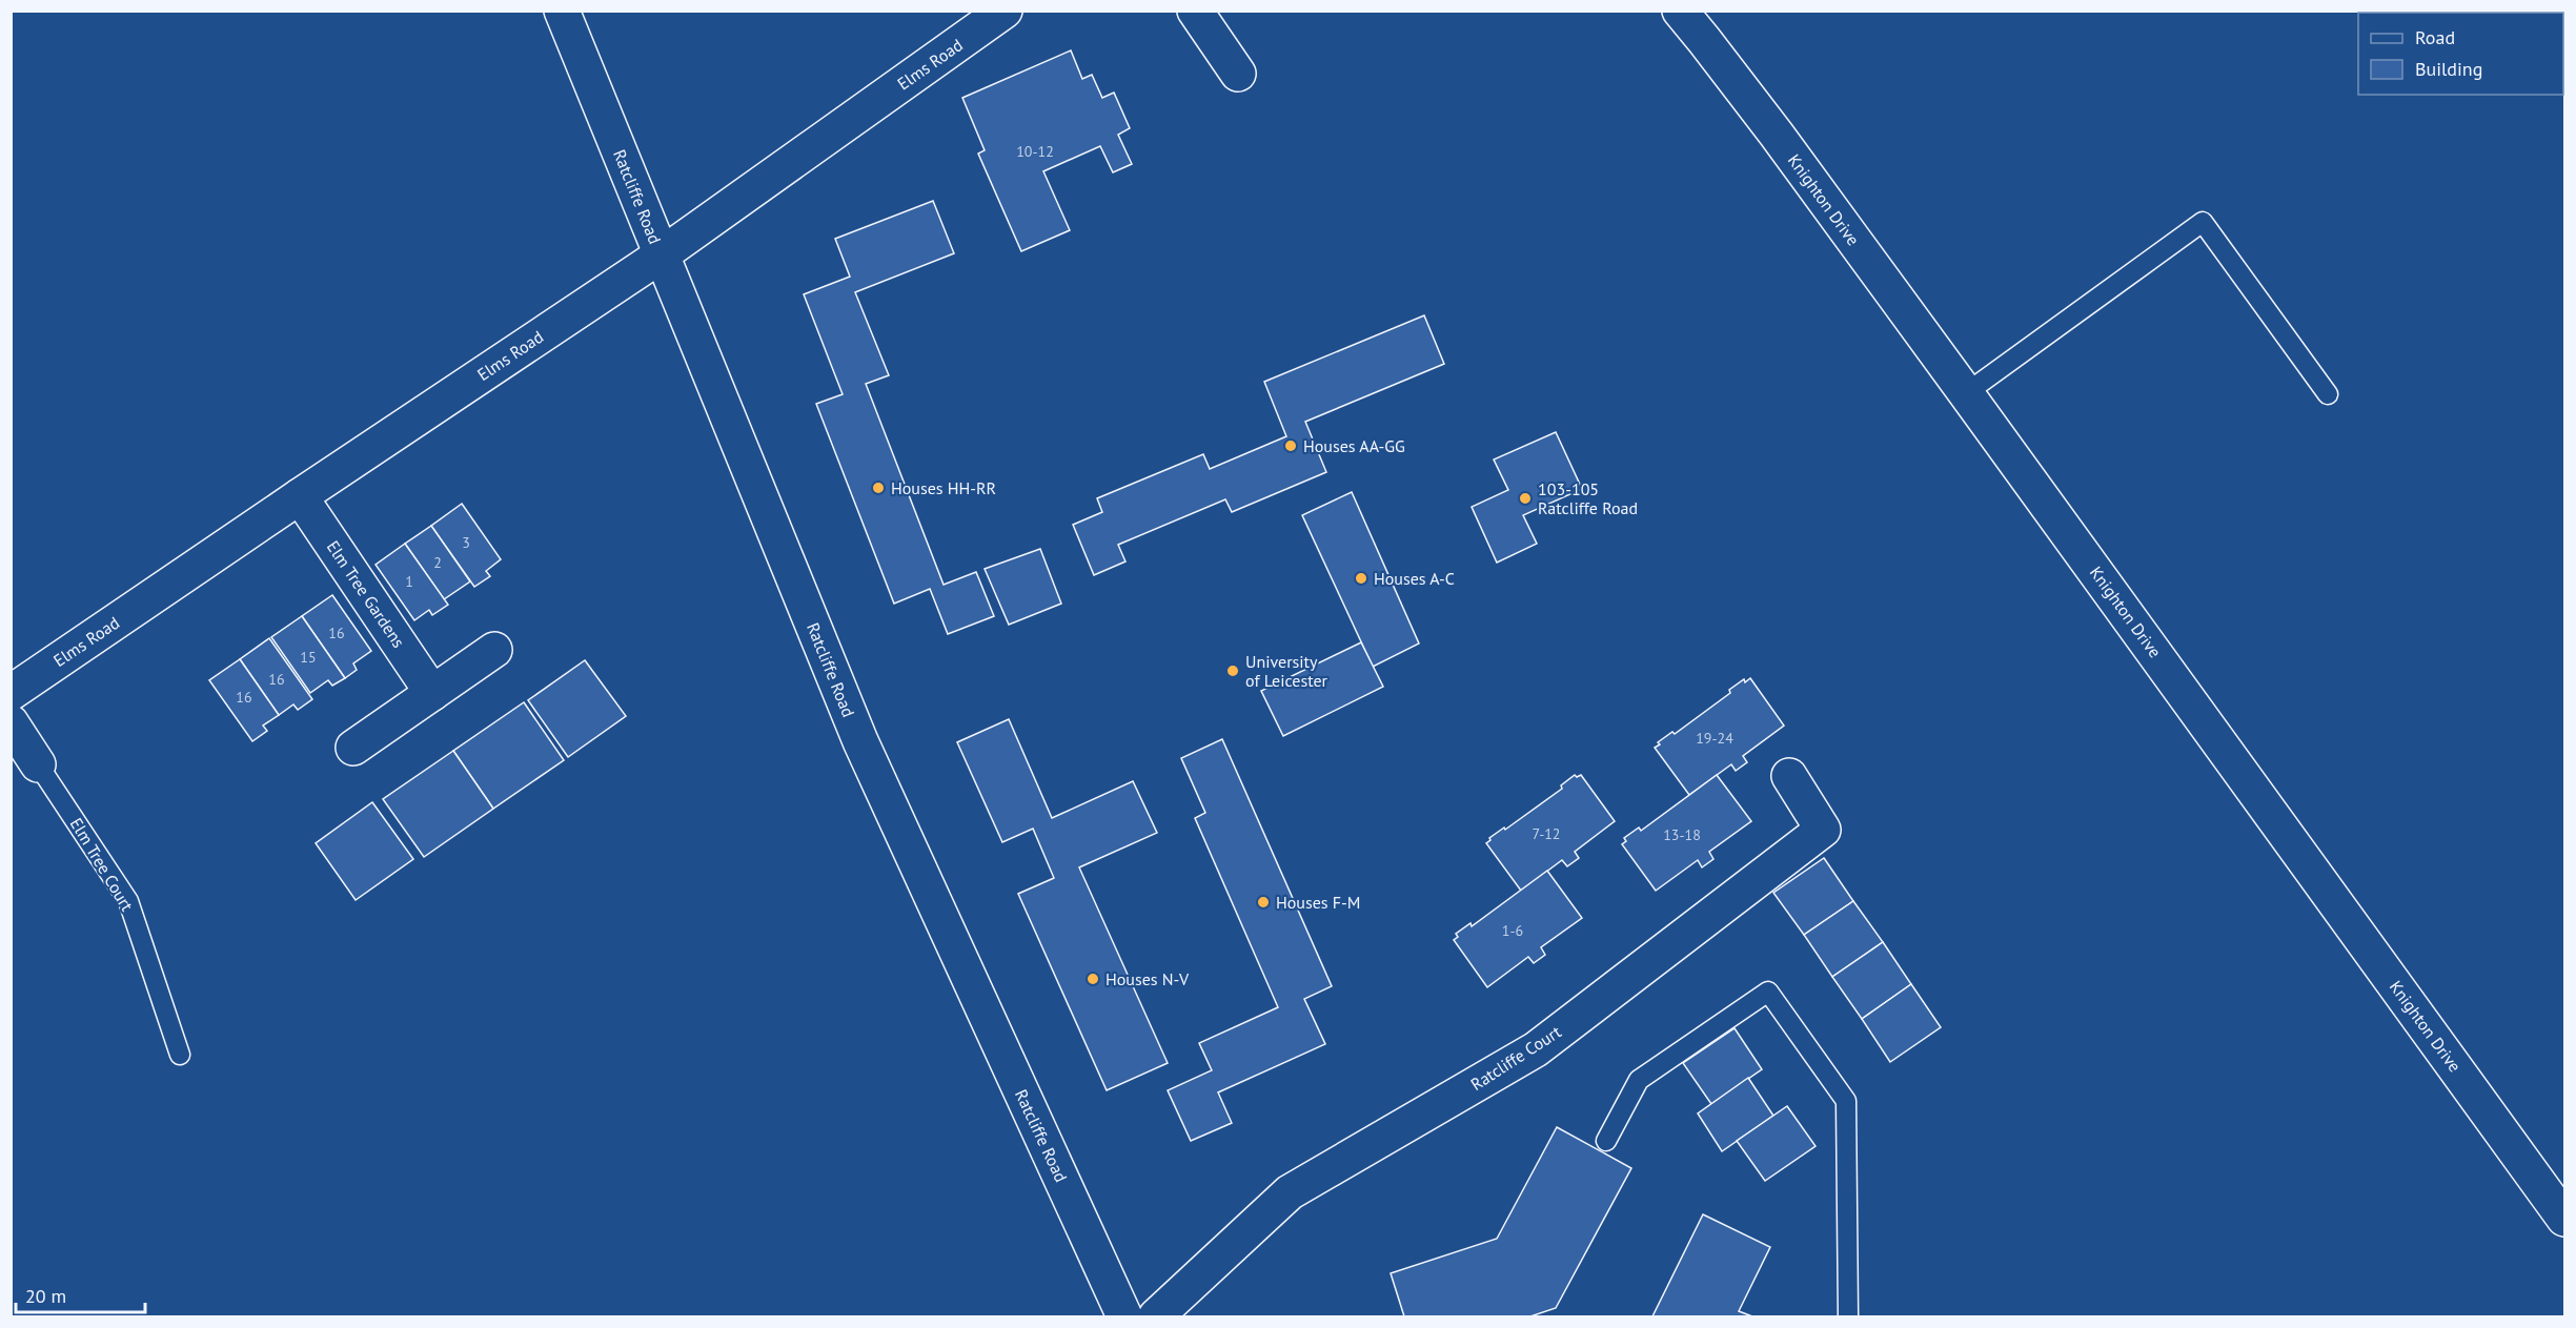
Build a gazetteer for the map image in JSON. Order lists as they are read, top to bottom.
{
  "streets": {
    "street": [
      "Elms Road",
      "Ratcliffe Road",
      "Knighton Drive",
      "Elm Tree Gardens",
      "Elm Tree Court",
      "Ratcliffe Court"
    ]
  },
  "crossings": [
    ["Elms Road", "Ratcliffe Road"],
    ["Elms Road", "Elm Tree Gardens"]
  ],
  "places": [
    "Houses AA-GG",
    "Houses HH-RR",
    "103-105 Ratcliffe Road",
    "Houses A-C",
    "University of Leicester",
    "Houses F-M",
    "Houses N-V"
  ],
  "house_numbers": [
    "10-12",
    "3",
    "2",
    "1",
    "16",
    "15",
    "16",
    "16",
    "19-24",
    "7-12",
    "13-18",
    "1-6"
  ],
  "legend": ["Road", "Building"],
  "scale_bar": "20 m"
}
